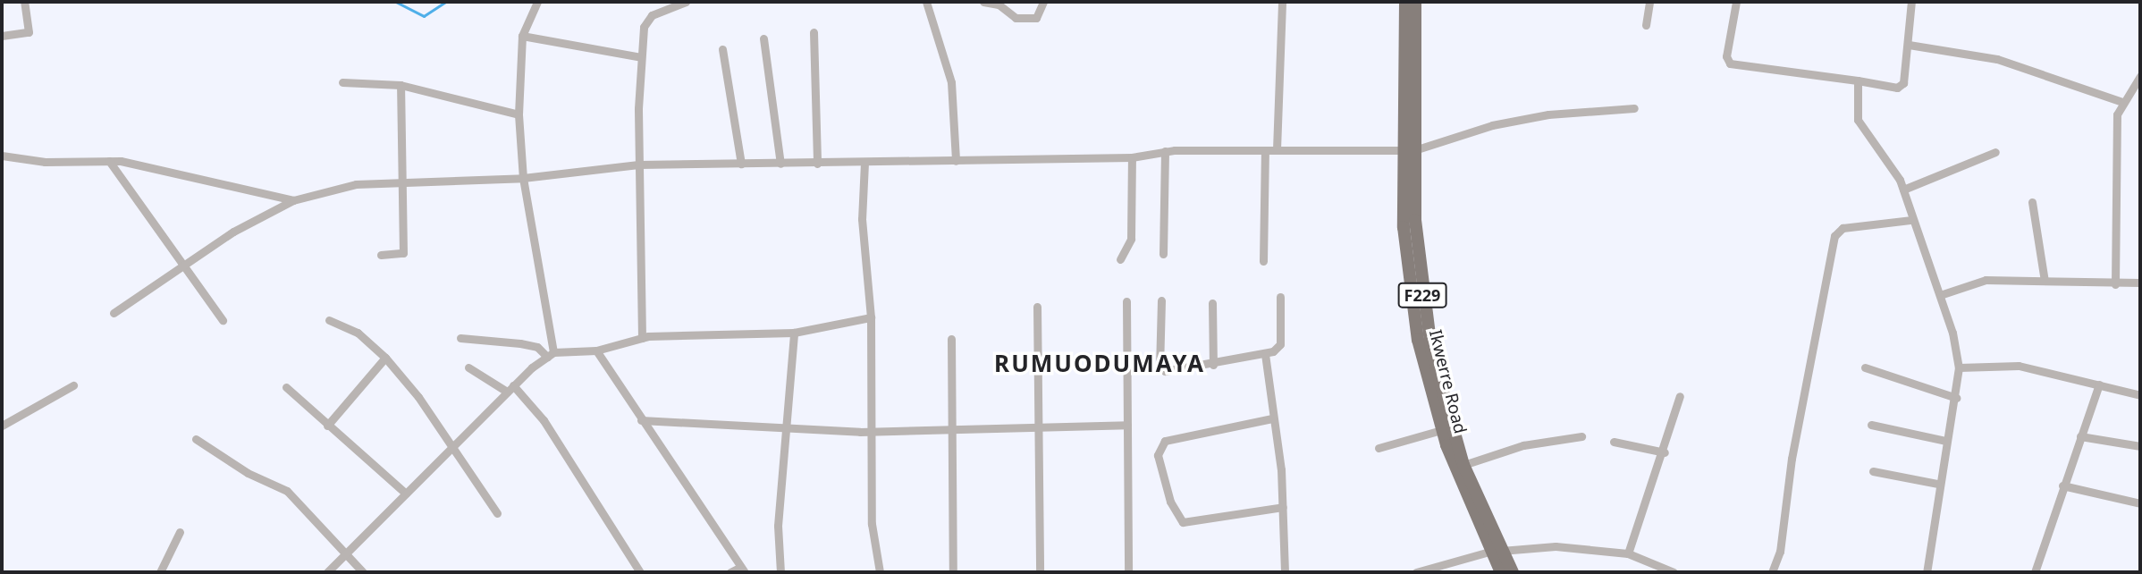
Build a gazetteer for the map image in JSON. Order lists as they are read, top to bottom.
{
  "streets": {
    "main road": ["F229", "Ikwerre Road"]
  },
  "crossings": [
    ["F229", "Ikwerre Road"]
  ],
  "districts": ["RUMUODUMAYA"]
}
